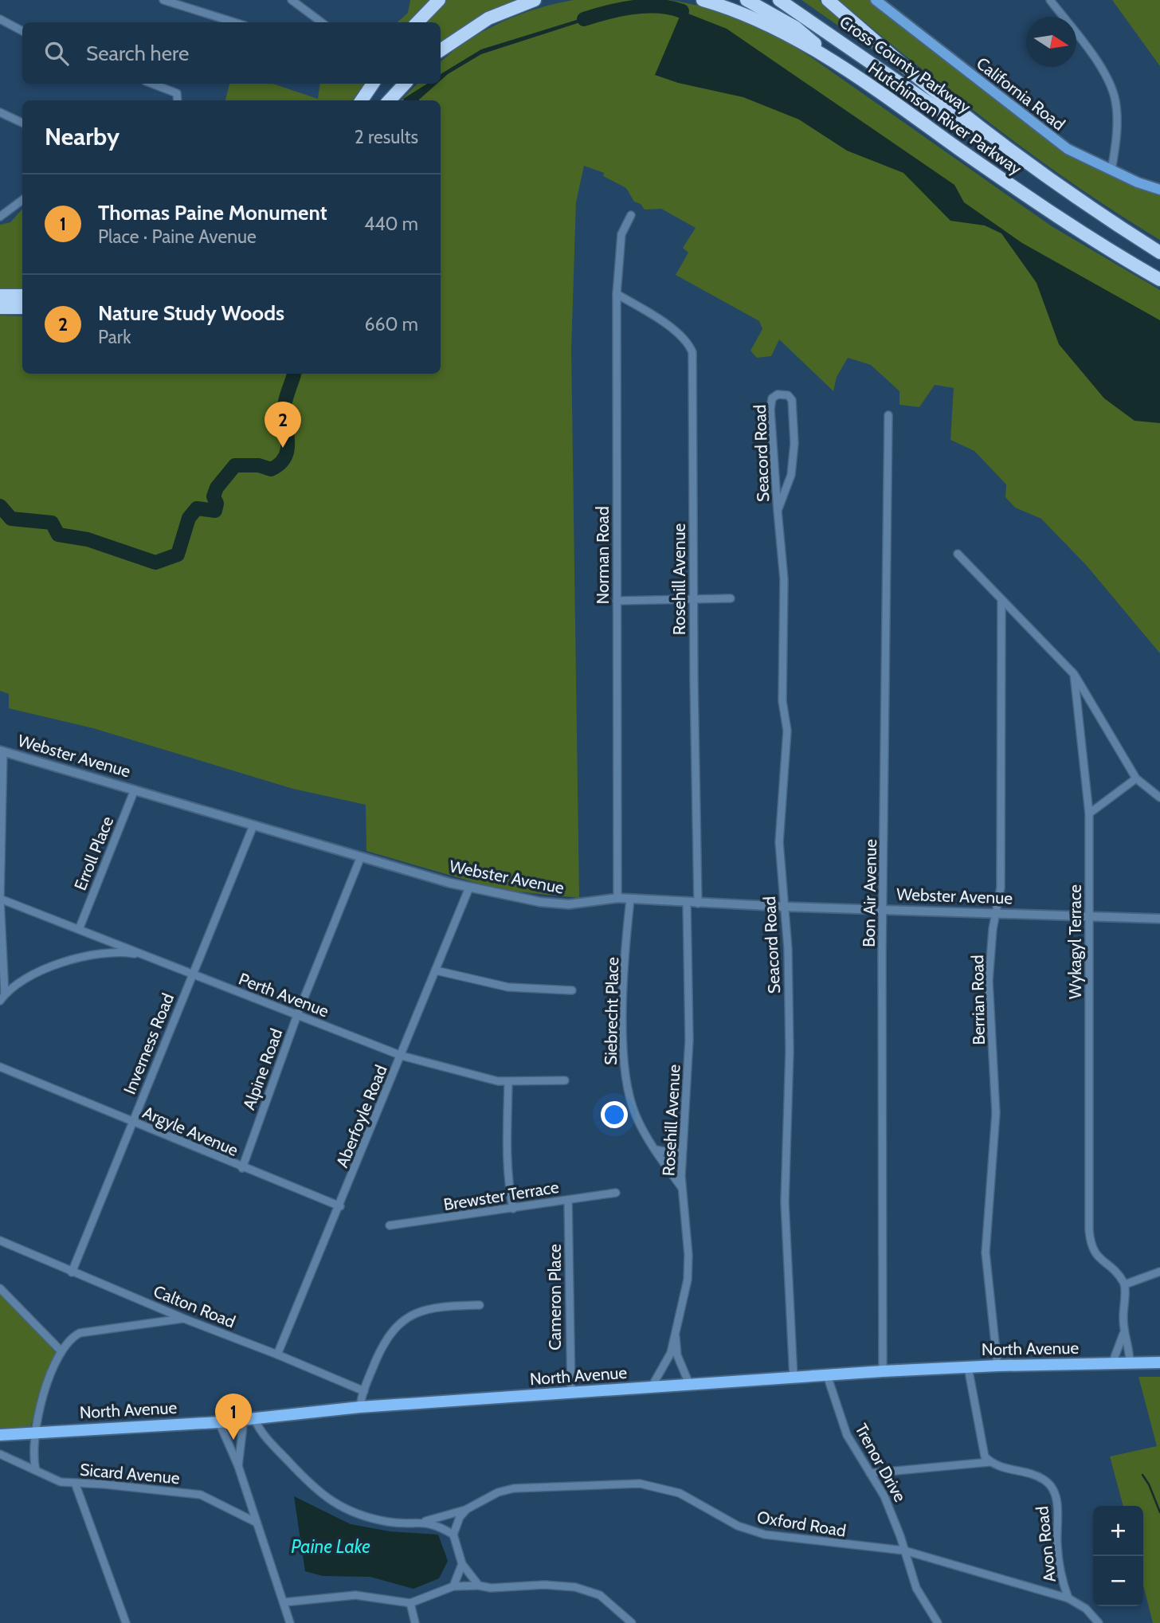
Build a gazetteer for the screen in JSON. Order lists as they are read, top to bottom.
{
  "streets": {
    "highway": ["Cross County Parkway", "Hutchinson River Parkway"],
    "main road": ["California Road", "North Avenue"],
    "street": [
      "Seacord Road",
      "Norman Road",
      "Rosehill Avenue",
      "Webster Avenue",
      "Erroll Place",
      "Bon Air Avenue",
      "Wykagyl Terrace",
      "Perth Avenue",
      "Berrian Road",
      "Siebrecht Place",
      "Inverness Road",
      "Alpine Road",
      "Aberfoyle Road",
      "Argyle Avenue",
      "Brewster Terrace",
      "Cameron Place",
      "Calton Road",
      "Trenor Drive",
      "Sicard Avenue",
      "Oxford Road",
      "Avon Road"
    ]
  },
  "crossings": [
    ["Cross County Parkway", "Hutchinson River Parkway"],
    ["Seacord Road", "Webster Avenue"],
    ["Seacord Road", "North Avenue"],
    ["Norman Road", "Rosehill Avenue"],
    ["Norman Road", "Webster Avenue"],
    ["Rosehill Avenue", "Webster Avenue"],
    ["Rosehill Avenue", "Siebrecht Place"],
    ["Rosehill Avenue", "North Avenue"],
    ["Webster Avenue", "Erroll Place"],
    ["Webster Avenue", "Bon Air Avenue"],
    ["Webster Avenue", "Wykagyl Terrace"],
    ["Webster Avenue", "Berrian Road"],
    ["Webster Avenue", "Siebrecht Place"],
    ["Webster Avenue", "Inverness Road"],
    ["Webster Avenue", "Alpine Road"],
    ["Webster Avenue", "Aberfoyle Road"],
    ["Erroll Place", "Perth Avenue"],
    ["Bon Air Avenue", "North Avenue"],
    ["Perth Avenue", "Inverness Road"],
    ["Perth Avenue", "Alpine Road"],
    ["Perth Avenue", "Aberfoyle Road"],
    ["Berrian Road", "North Avenue"],
    ["Inverness Road", "Argyle Avenue"],
    ["Inverness Road", "Calton Road"],
    ["Alpine Road", "Argyle Avenue"],
    ["Aberfoyle Road", "Argyle Avenue"],
    ["Aberfoyle Road", "Calton Road"],
    ["Brewster Terrace", "Cameron Place"],
    ["Cameron Place", "North Avenue"],
    ["North Avenue", "Trenor Drive"],
    ["Trenor Drive", "Oxford Road"],
    ["Oxford Road", "Avon Road"]
  ],
  "water": ["Paine Lake"],
  "north": "right",
  "page": {
    "search": "Search here",
    "heading": ["Nearby", "2 results"],
    "list": [
      {
        "mark": "1",
        "name": "Thomas Paine Monument",
        "note": "Place · Paine Avenue",
        "value": "440 m"
      },
      {
        "mark": "2",
        "name": "Nature Study Woods",
        "note": "Park",
        "value": "660 m"
      }
    ],
    "pins": ["2", "1"],
    "map_buttons": ["+", "−"]
  }
}
